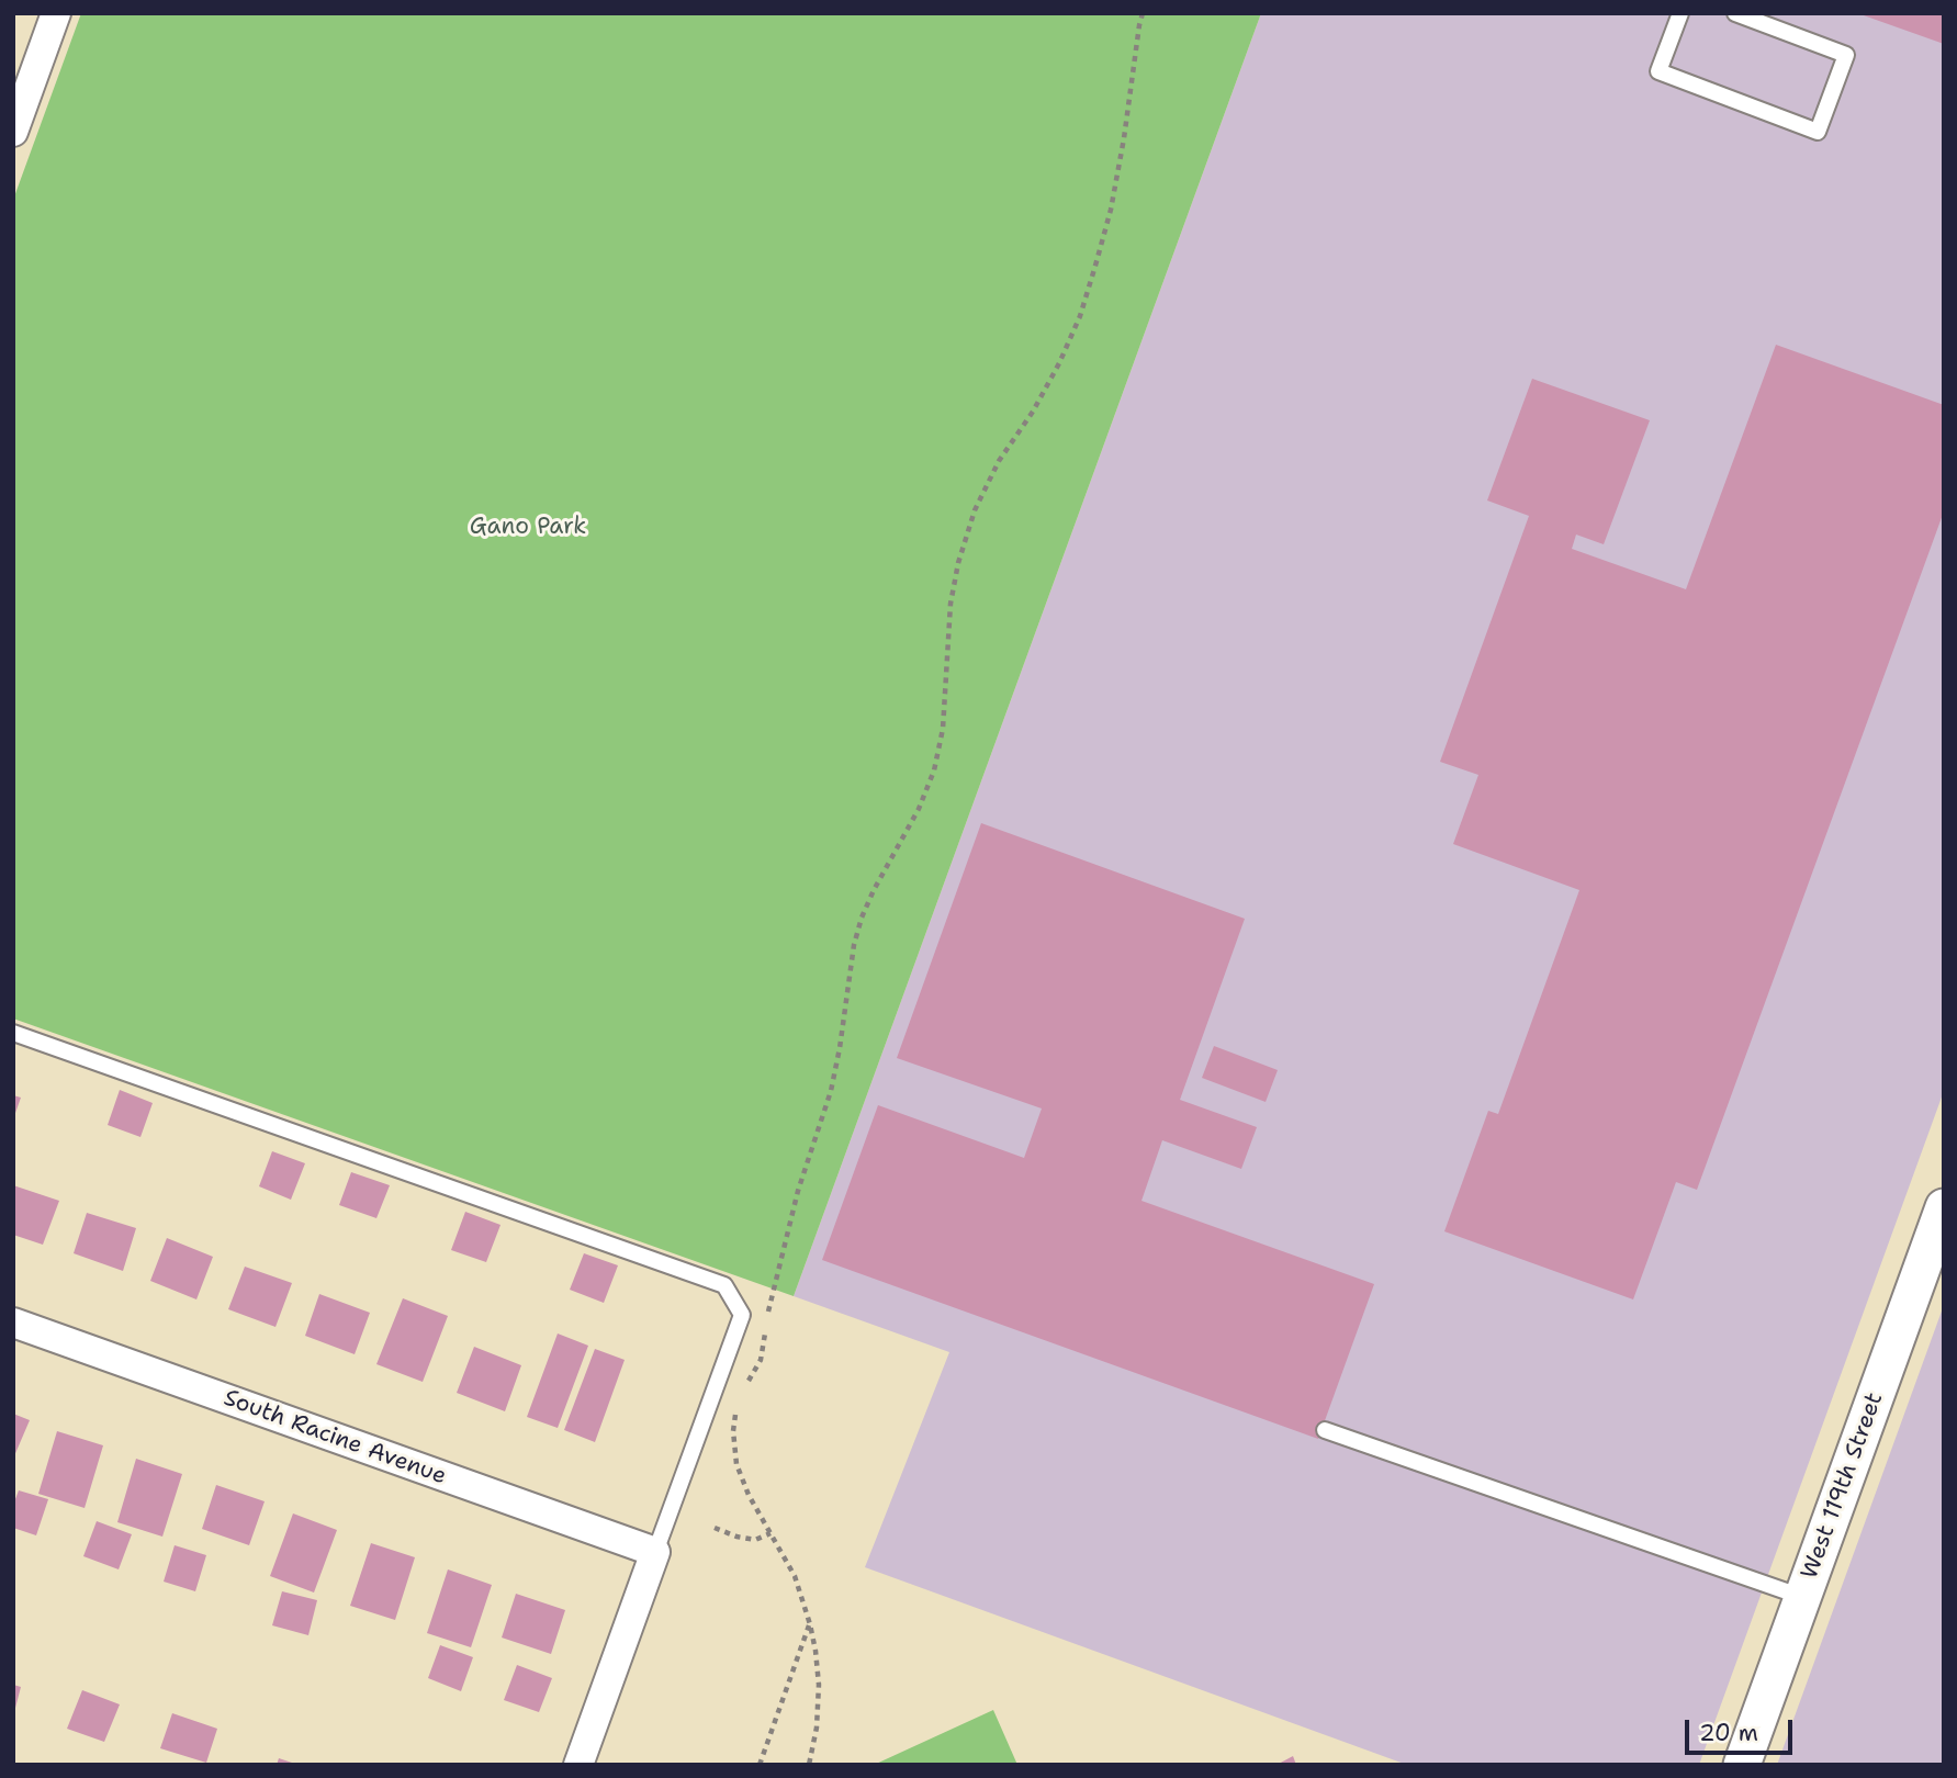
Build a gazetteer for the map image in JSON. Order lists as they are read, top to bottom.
{
  "streets": {
    "street": ["South Racine Avenue", "West 119th Street"]
  },
  "parks": ["Gano Park"],
  "scale_bar": "20 m"
}
